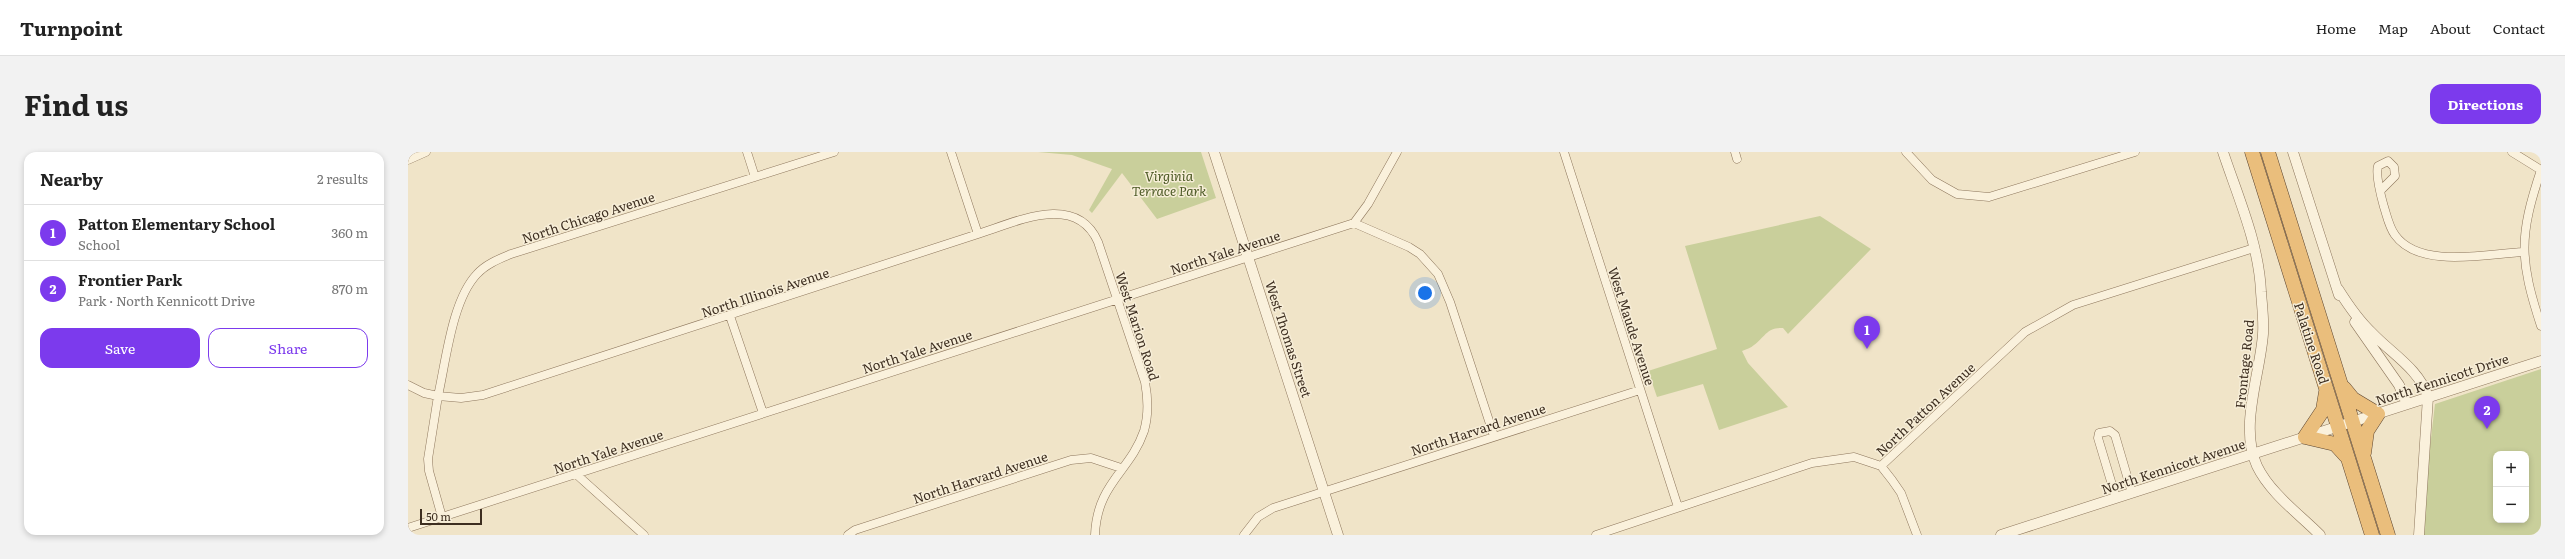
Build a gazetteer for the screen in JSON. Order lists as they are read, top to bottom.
{
  "streets": {
    "highway": ["Palatine Road"],
    "street": [
      "North Chicago Avenue",
      "North Yale Avenue",
      "North Illinois Avenue",
      "West Marion Road",
      "West Maude Avenue",
      "West Thomas Street",
      "Frontage Road",
      "North Kennicott Drive",
      "North Patton Avenue",
      "North Harvard Avenue",
      "North Kennicott Avenue"
    ]
  },
  "crossings": [
    ["North Chicago Avenue", "North Yale Avenue"],
    ["North Chicago Avenue", "North Illinois Avenue"],
    ["North Yale Avenue", "West Marion Road"],
    ["North Yale Avenue", "West Thomas Street"],
    ["North Illinois Avenue", "West Marion Road"],
    ["West Marion Road", "North Harvard Avenue"],
    ["West Maude Avenue", "North Patton Avenue"],
    ["West Maude Avenue", "North Harvard Avenue"],
    ["West Thomas Street", "North Harvard Avenue"],
    ["Palatine Road", "North Kennicott Drive"],
    ["Palatine Road", "North Kennicott Avenue"],
    ["Frontage Road", "North Patton Avenue"],
    ["Frontage Road", "North Kennicott Avenue"],
    ["North Kennicott Drive", "North Kennicott Avenue"]
  ],
  "parks": ["Virginia Terrace Park"],
  "scale_bar": "50 m",
  "page": {
    "header": "Turnpoint",
    "nav": [
      "Home",
      "Map",
      "About",
      "Contact"
    ],
    "title": "Find us",
    "buttons": [
      "Directions",
      ["Save", "Share"]
    ],
    "heading": ["Nearby", "2 results"],
    "list": [
      {
        "mark": "1",
        "name": "Patton Elementary School",
        "note": "School",
        "value": "360 m"
      },
      {
        "mark": "2",
        "name": "Frontier Park",
        "note": "Park · North Kennicott Drive",
        "value": "870 m"
      }
    ],
    "pins": ["1", "2"],
    "map_buttons": ["+", "−"],
    "scale": "50 m"
  }
}
